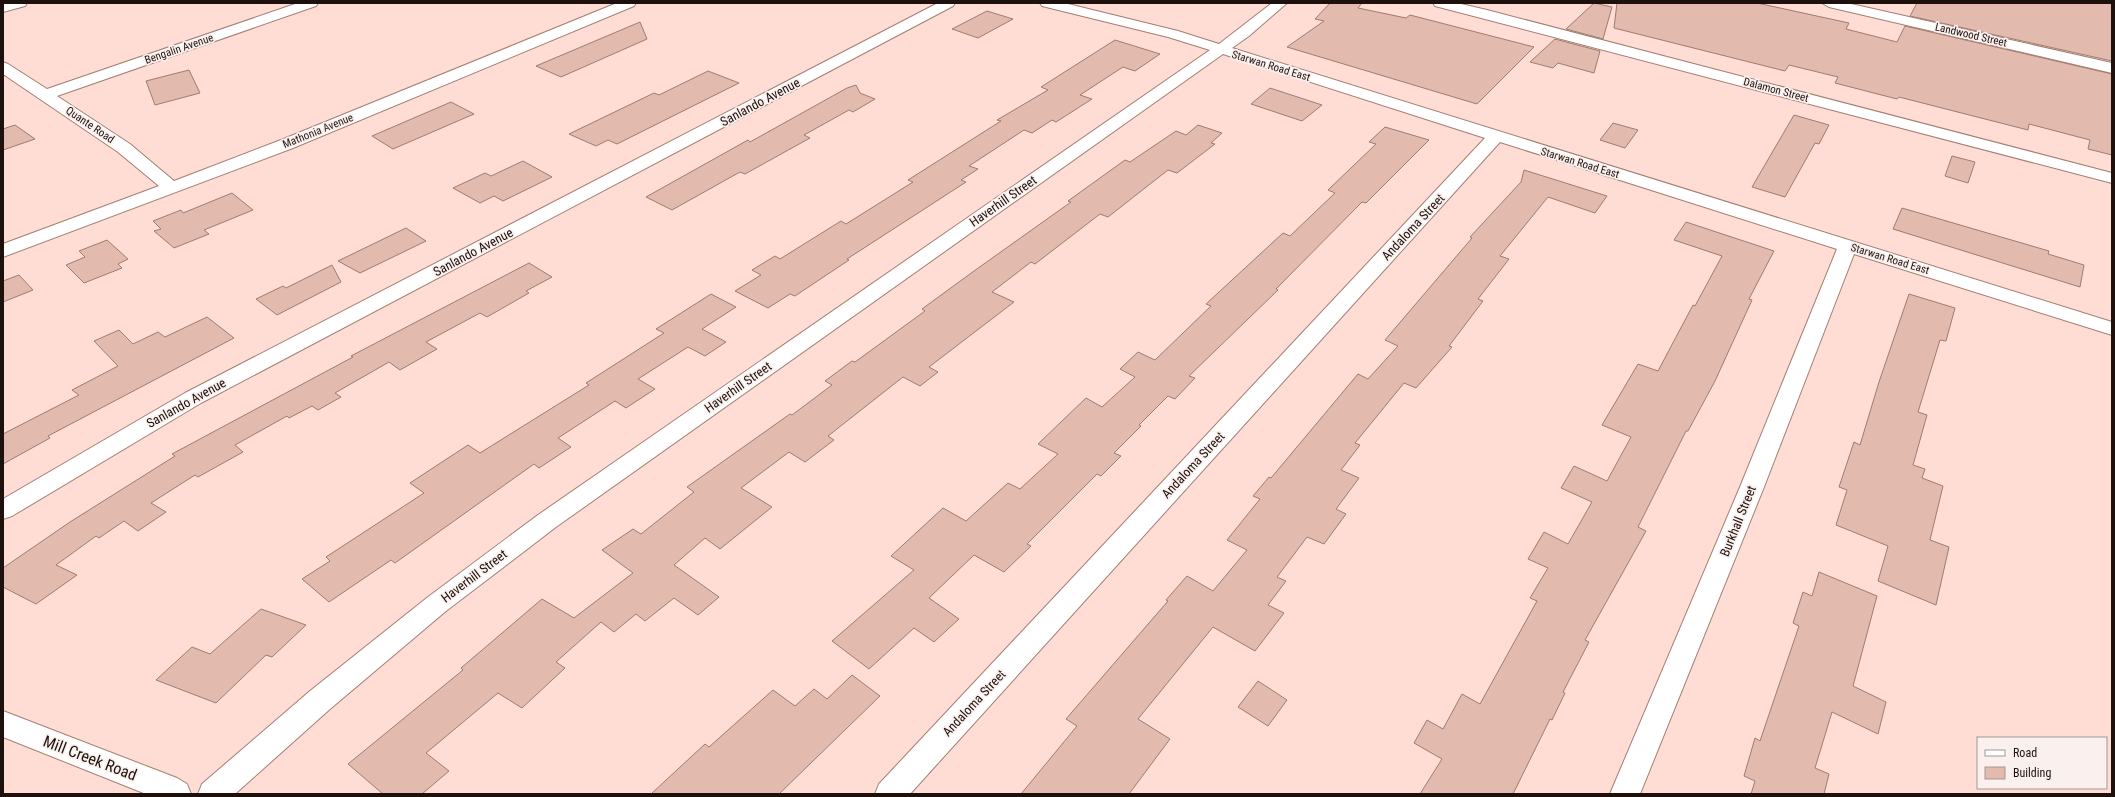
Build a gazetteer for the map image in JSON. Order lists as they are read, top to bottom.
{
  "streets": {
    "street": [
      "Landwood Street",
      "Bengalin Avenue",
      "Starwan Road East",
      "Dalamon Street",
      "Sanlando Avenue",
      "Quante Road",
      "Mathonia Avenue",
      "Haverhill Street",
      "Andaloma Street",
      "Burkhall Street",
      "Mill Creek Road"
    ]
  },
  "crossings": [
    ["Bengalin Avenue", "Quante Road"],
    ["Starwan Road East", "Haverhill Street"],
    ["Starwan Road East", "Andaloma Street"],
    ["Starwan Road East", "Burkhall Street"],
    ["Quante Road", "Mathonia Avenue"]
  ],
  "legend": ["Road", "Building"]
}
